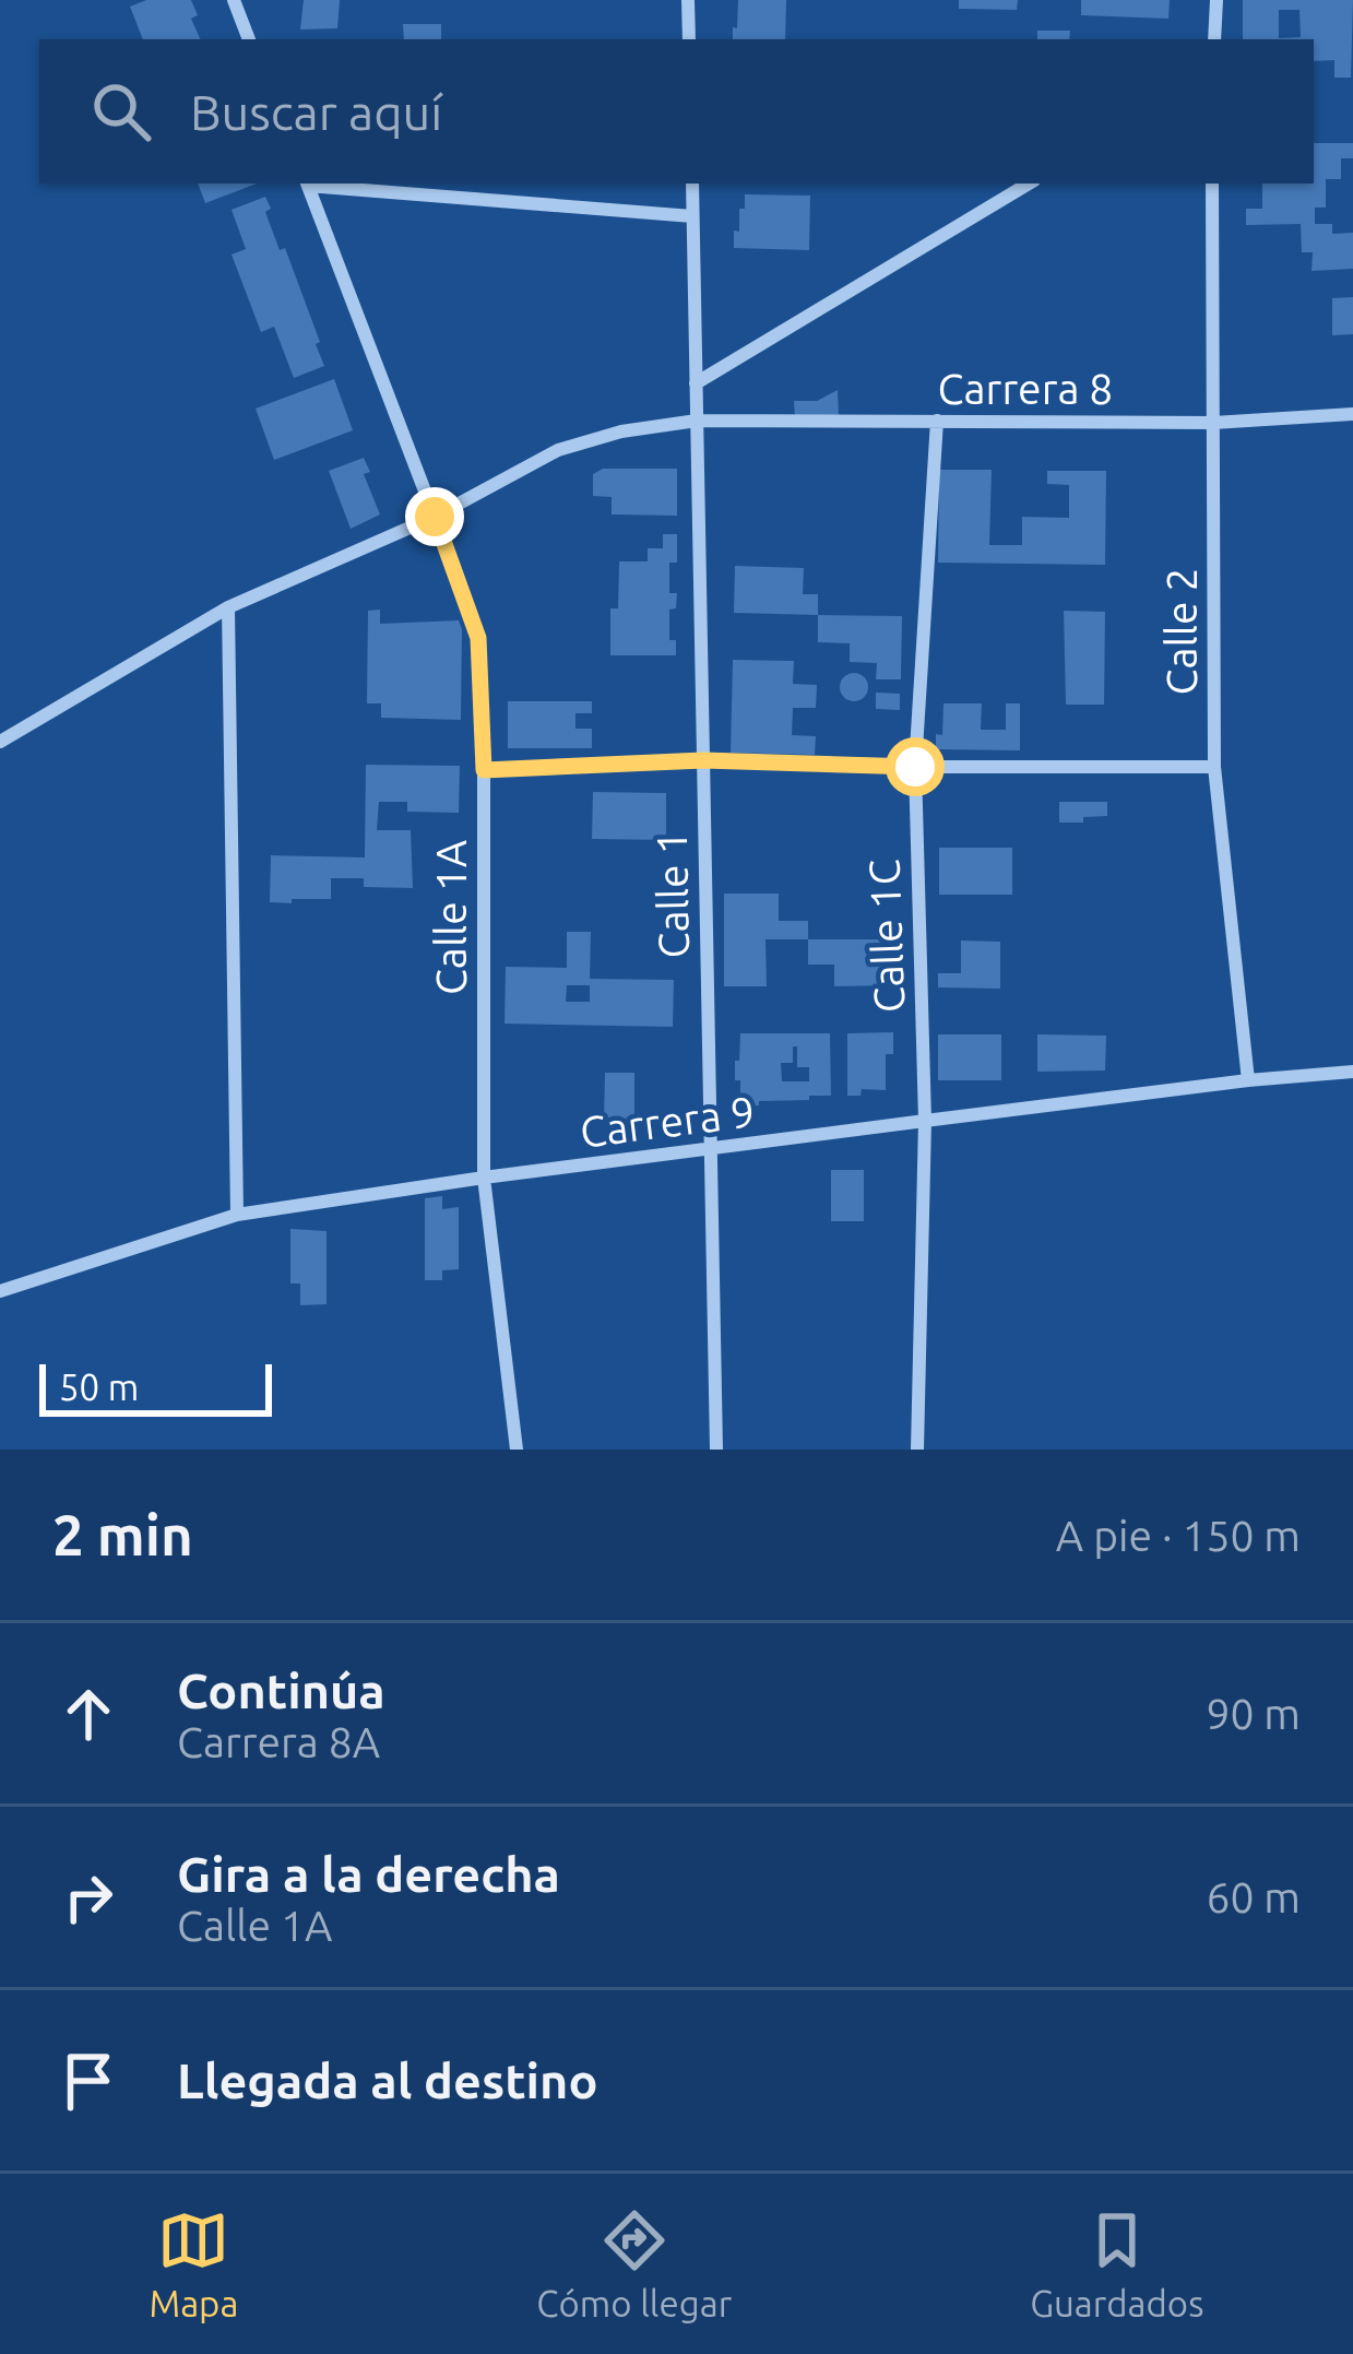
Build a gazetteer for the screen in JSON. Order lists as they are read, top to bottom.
{
  "streets": {
    "street": [
      "Carrera 8",
      "Calle 2",
      "Calle 1",
      "Calle 1A",
      "Calle 1C",
      "Carrera 9"
    ]
  },
  "crossings": [
    ["Carrera 8", "Calle 2"],
    ["Carrera 8", "Calle 1"],
    ["Carrera 8", "Calle 1C"],
    ["Calle 2", "Carrera 9"],
    ["Calle 1", "Carrera 9"],
    ["Calle 1A", "Carrera 9"],
    ["Calle 1C", "Carrera 9"]
  ],
  "scale_bar": "50 m",
  "page": {
    "search": "Buscar aquí",
    "scale": "50 m",
    "heading": ["2 min", "A pie · 150 m"],
    "list": [
      ["Continúa", "Carrera 8A", "90 m"],
      ["Gira a la derecha", "Calle 1A", "60 m"],
      "Llegada al destino"
    ],
    "nav": ["Mapa", "Cómo llegar", "Guardados"]
  }
}
